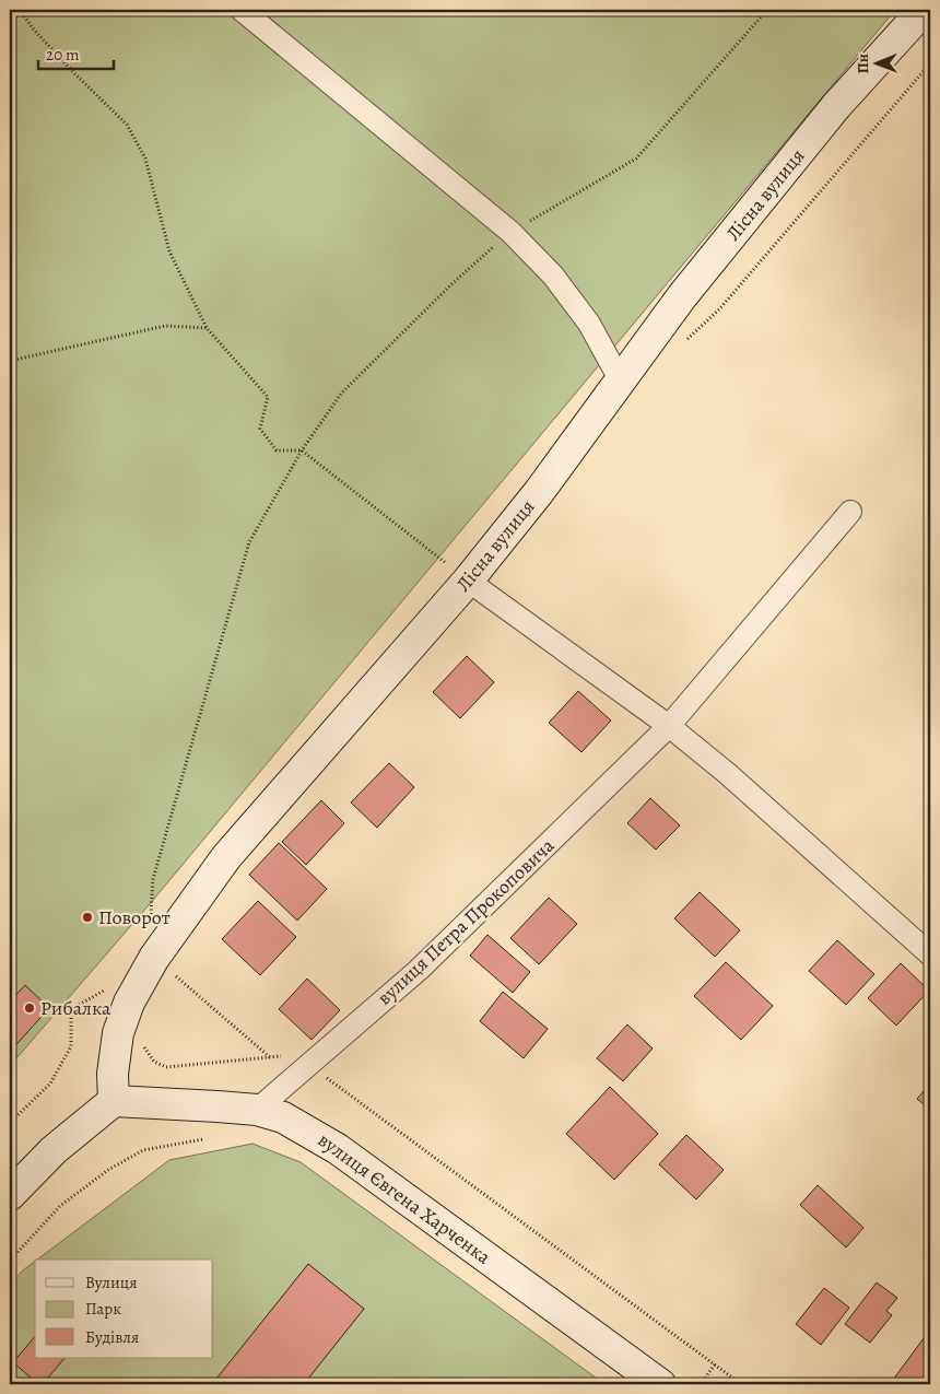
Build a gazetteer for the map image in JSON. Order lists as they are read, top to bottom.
{
  "streets": {
    "street": ["Лісна вулиця", "вулиця Петра Прокоповича", "вулиця Євгена Харченка"]
  },
  "crossings": [
    ["Лісна вулиця", "вулиця Євгена Харченка"],
    ["вулиця Петра Прокоповича", "вулиця Євгена Харченка"]
  ],
  "places": ["Поворот", "Рибалка"],
  "legend": ["Вулиця", "Парк", "Будівля"],
  "scale_bar": "20 m",
  "north": "left"
}
